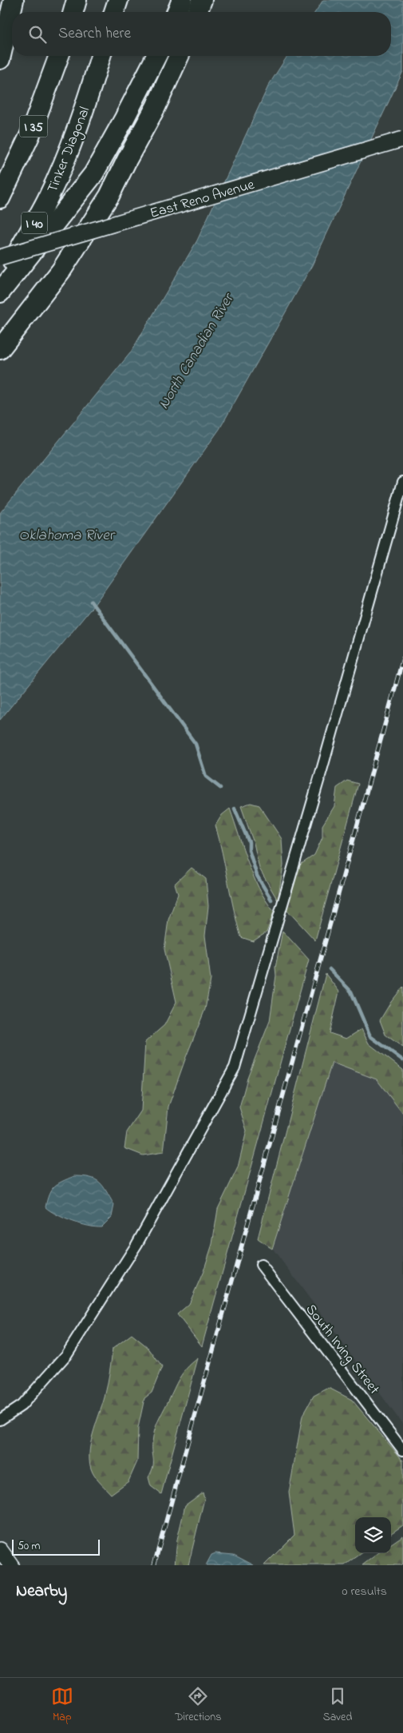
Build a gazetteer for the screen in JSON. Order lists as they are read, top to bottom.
{
  "streets": {
    "highway": ["I 35", "Tinker Diagonal", "I 40"],
    "main road": ["East Reno Avenue"],
    "street": ["South Irving Street"]
  },
  "water": ["North Canadian River", "Oklahoma River"],
  "scale_bar": "50 m",
  "page": {
    "search": "Search here",
    "scale": "50 m",
    "heading": ["Nearby", "0 results"],
    "nav": ["Map", "Directions", "Saved"]
  }
}
